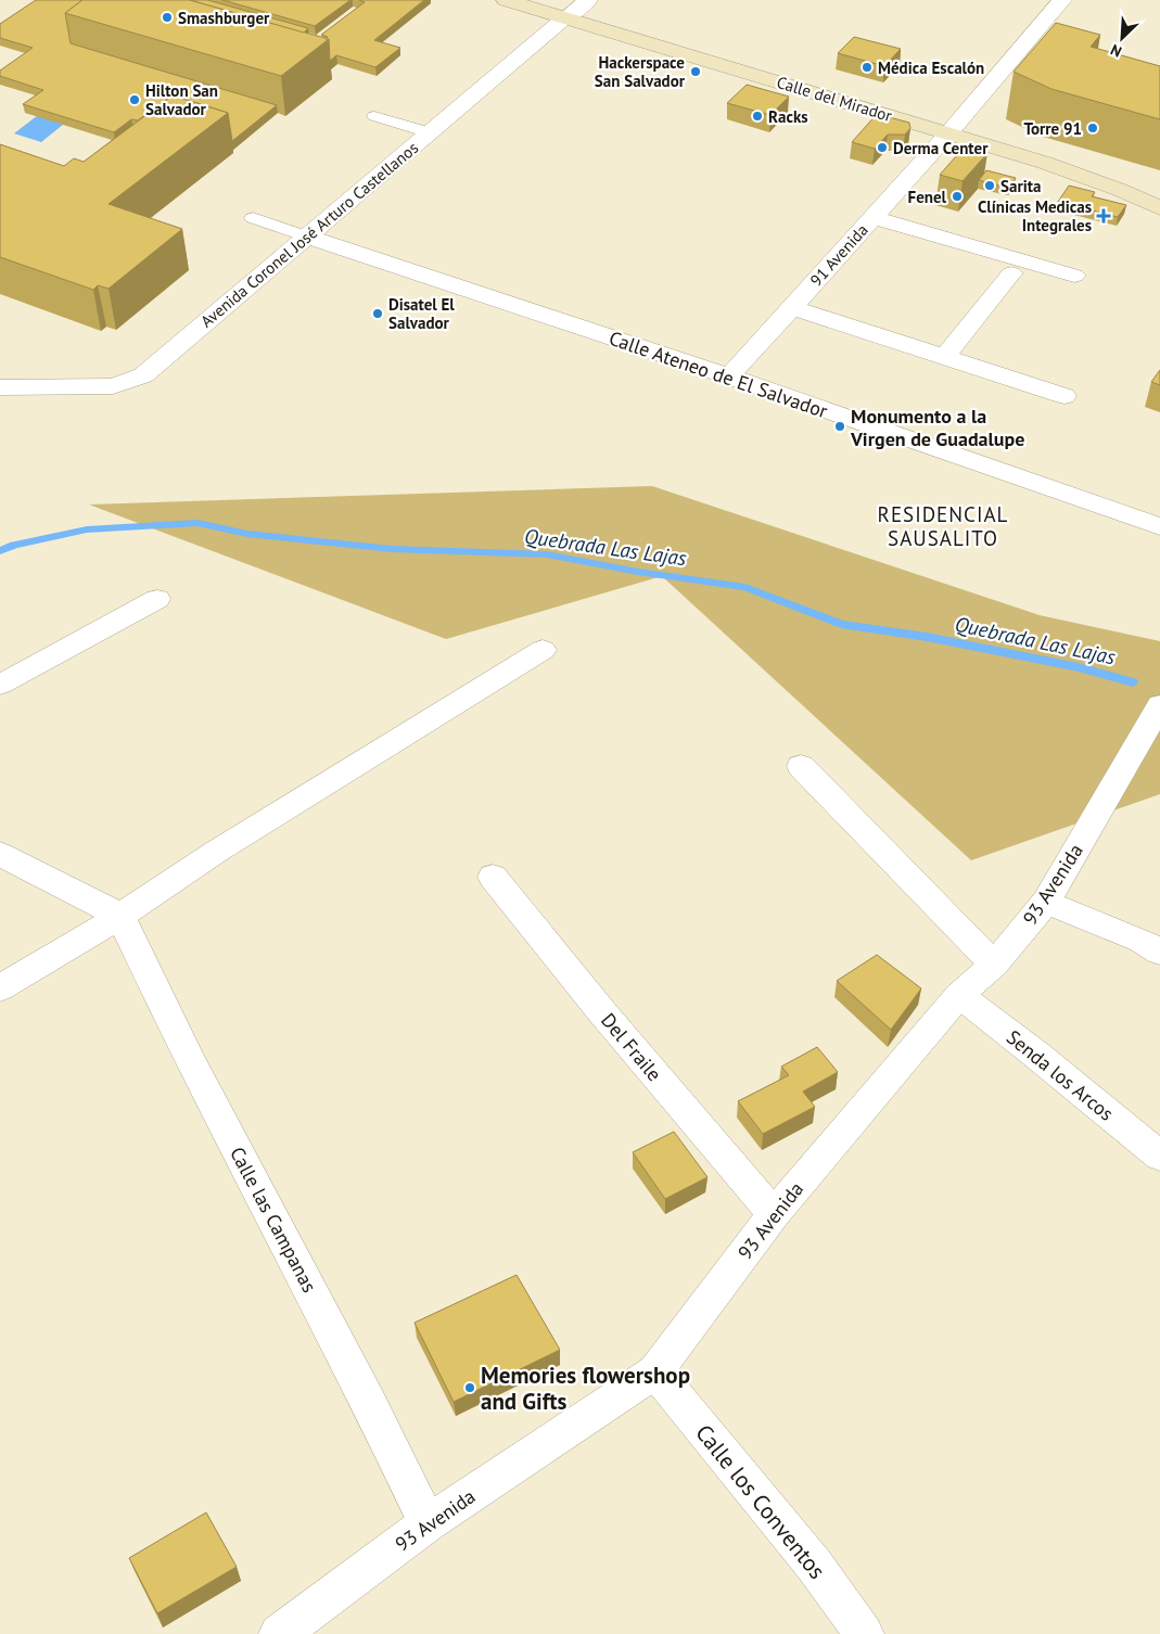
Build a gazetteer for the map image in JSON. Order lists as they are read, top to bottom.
{
  "streets": {
    "main road": ["Calle del Mirador"],
    "street": [
      "Avenida Coronel José Arturo Castellanos",
      "91 Avenida",
      "Calle Ateneo de El Salvador",
      "93 Avenida",
      "Del Fraile",
      "Senda los Arcos",
      "Calle las Campanas",
      "Calle los Conventos"
    ]
  },
  "crossings": [
    ["Calle del Mirador", "Avenida Coronel José Arturo Castellanos"],
    ["Calle del Mirador", "91 Avenida"],
    ["Avenida Coronel José Arturo Castellanos", "Calle Ateneo de El Salvador"],
    ["91 Avenida", "Calle Ateneo de El Salvador"],
    ["93 Avenida", "Del Fraile"],
    ["93 Avenida", "Senda los Arcos"],
    ["93 Avenida", "Calle las Campanas"],
    ["93 Avenida", "Calle los Conventos"]
  ],
  "districts": ["RESIDENCIAL SAUSALITO"],
  "water": ["Quebrada Las Lajas"],
  "places": {
    "other": [
      "Smashburger",
      "Médica Escalón",
      "Hackerspace San Salvador",
      "Hilton San Salvador",
      "Racks",
      "Torre 91",
      "Derma Center",
      "Sarita",
      "Fenel",
      "Disatel El Salvador",
      "Monumento a la Virgen de Guadalupe",
      "Memories flowershop and Gifts"
    ],
    "health": ["Clínicas Medicas Integrales"]
  },
  "north": "bottom left"
}
